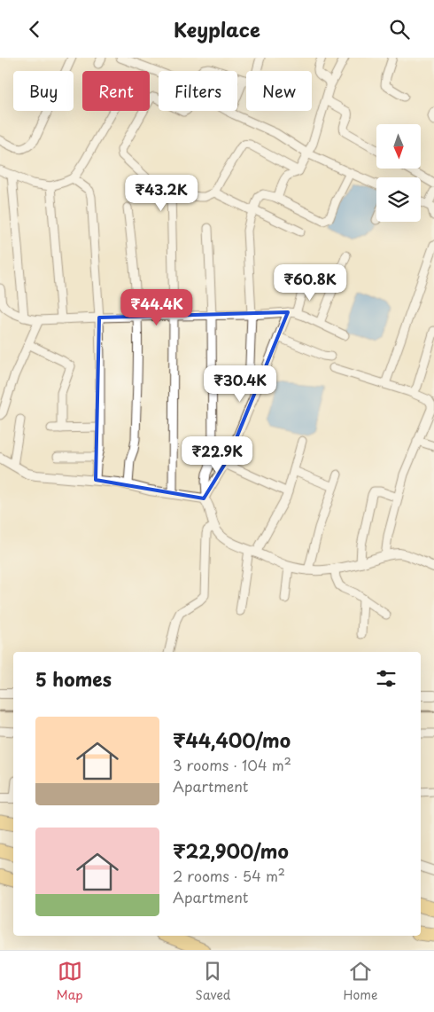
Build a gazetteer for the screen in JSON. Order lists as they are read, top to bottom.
{
  "north": "bottom",
  "page": {
    "header": "Keyplace",
    "chip": [
      "Buy",
      "Rent",
      "Filters",
      "New"
    ],
    "price": [
      "₹43.2K",
      "₹60.8K",
      "₹44.4K",
      "₹30.4K",
      "₹22.9K"
    ],
    "heading": "5 homes",
    "list": [
      {
        "name": "₹44,400/mo",
        "note": "3 rooms · 104 m² · Apartment"
      },
      {
        "name": "₹22,900/mo",
        "note": "2 rooms · 54 m² · Apartment"
      }
    ],
    "tabs": ["Map", "Saved", "Home"]
  }
}
